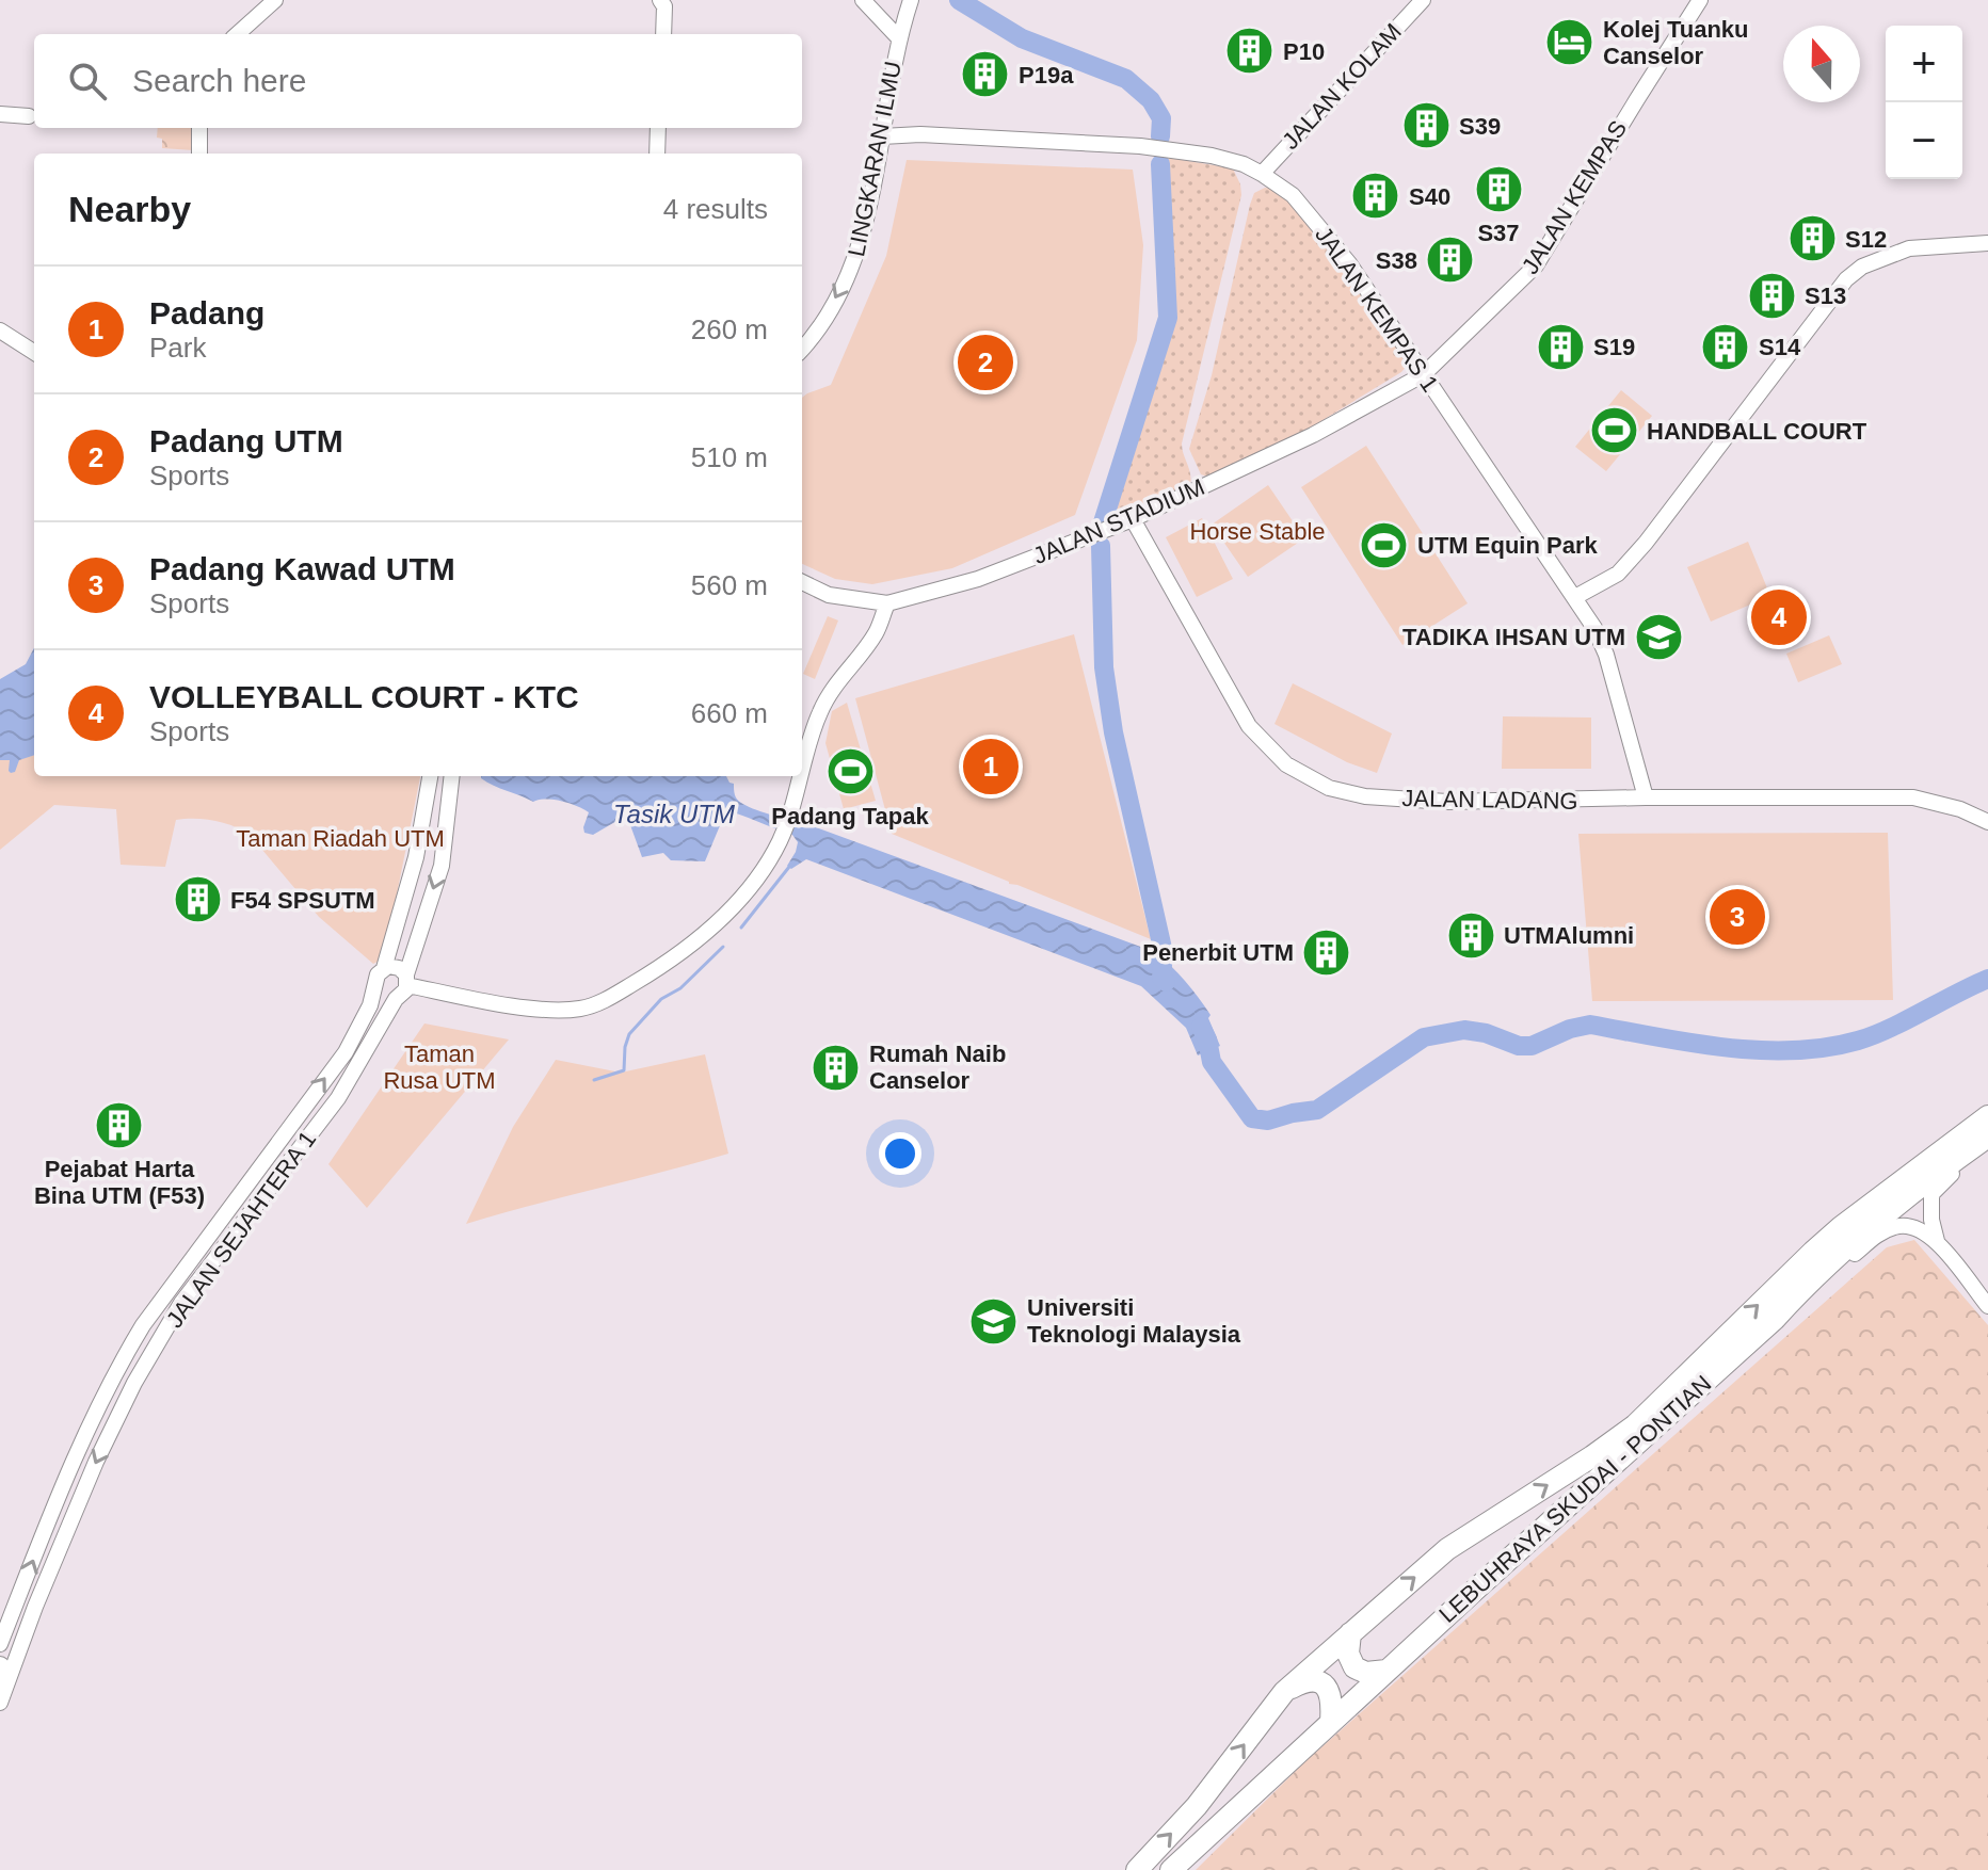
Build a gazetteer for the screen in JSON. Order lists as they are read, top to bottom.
{
  "streets": {
    "highway": ["LEBUHRAYA SKUDAI - PONTIAN"],
    "street": [
      "JALAN KOLAM",
      "LINGKARAN ILMU",
      "JALAN KEMPAS",
      "JALAN KEMPAS 1",
      "JALAN STADIUM",
      "JALAN LADANG",
      "JALAN SEJAHTERA 1"
    ]
  },
  "crossings": [
    ["JALAN KOLAM", "JALAN KEMPAS 1"],
    ["LINGKARAN ILMU", "JALAN KEMPAS 1"],
    ["JALAN KEMPAS", "JALAN KEMPAS 1"],
    ["JALAN KEMPAS", "JALAN STADIUM"],
    ["JALAN KEMPAS 1", "JALAN STADIUM"],
    ["JALAN KEMPAS 1", "JALAN LADANG"],
    ["JALAN STADIUM", "JALAN LADANG"]
  ],
  "one_way": ["LINGKARAN ILMU"],
  "water": ["Tasik UTM"],
  "parks": ["Horse Stable", "Taman Riadah UTM", "Taman Rusa UTM"],
  "places": {
    "hotel": ["Kolej Tuanku Canselor"],
    "building": [
      "P10",
      "P19a",
      "S39",
      "S37",
      "S40",
      "S12",
      "S38",
      "S13",
      "S19",
      "S14",
      "F54 SPSUTM",
      "UTMAlumni",
      "Penerbit UTM",
      "Rumah Naib Canselor",
      "Pejabat Harta Bina UTM (F53)"
    ],
    "sports": ["HANDBALL COURT", "UTM Equin Park", "Padang Tapak"],
    "school or university": ["TADIKA IHSAN UTM", "Universiti Teknologi Malaysia"]
  },
  "north": "top",
  "page": {
    "map_buttons": ["+", "−"],
    "search": "Search here",
    "heading": ["Nearby", "4 results"],
    "list": [
      {
        "mark": "1",
        "name": "Padang",
        "note": "Park",
        "value": "260 m"
      },
      {
        "mark": "2",
        "name": "Padang UTM",
        "note": "Sports",
        "value": "510 m"
      },
      {
        "mark": "3",
        "name": "Padang Kawad UTM",
        "note": "Sports",
        "value": "560 m"
      },
      {
        "mark": "4",
        "name": "VOLLEYBALL COURT - KTC",
        "note": "Sports",
        "value": "660 m"
      }
    ],
    "pins": [
      "2",
      "4",
      "1",
      "3"
    ]
  }
}
